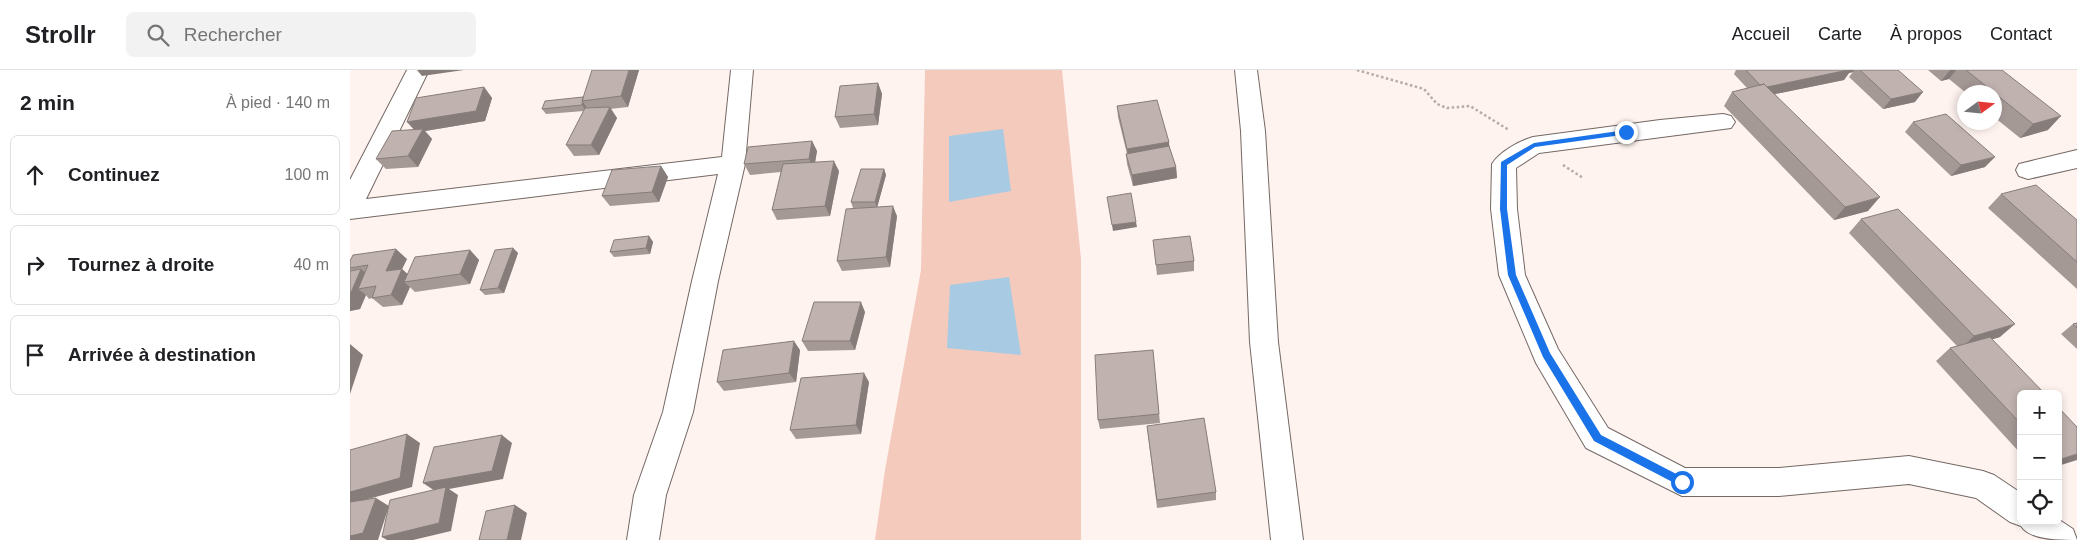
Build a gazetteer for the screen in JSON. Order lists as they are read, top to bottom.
{
  "north": "right",
  "page": {
    "header": "Strollr",
    "search": "Rechercher",
    "nav": [
      "Accueil",
      "Carte",
      "À propos",
      "Contact"
    ],
    "heading": ["2 min", "À pied · 140 m"],
    "list": [
      ["Continuez", "100 m"],
      ["Tournez à droite", "40 m"],
      "Arrivée à destination"
    ],
    "map_buttons": ["+", "−"]
  }
}
